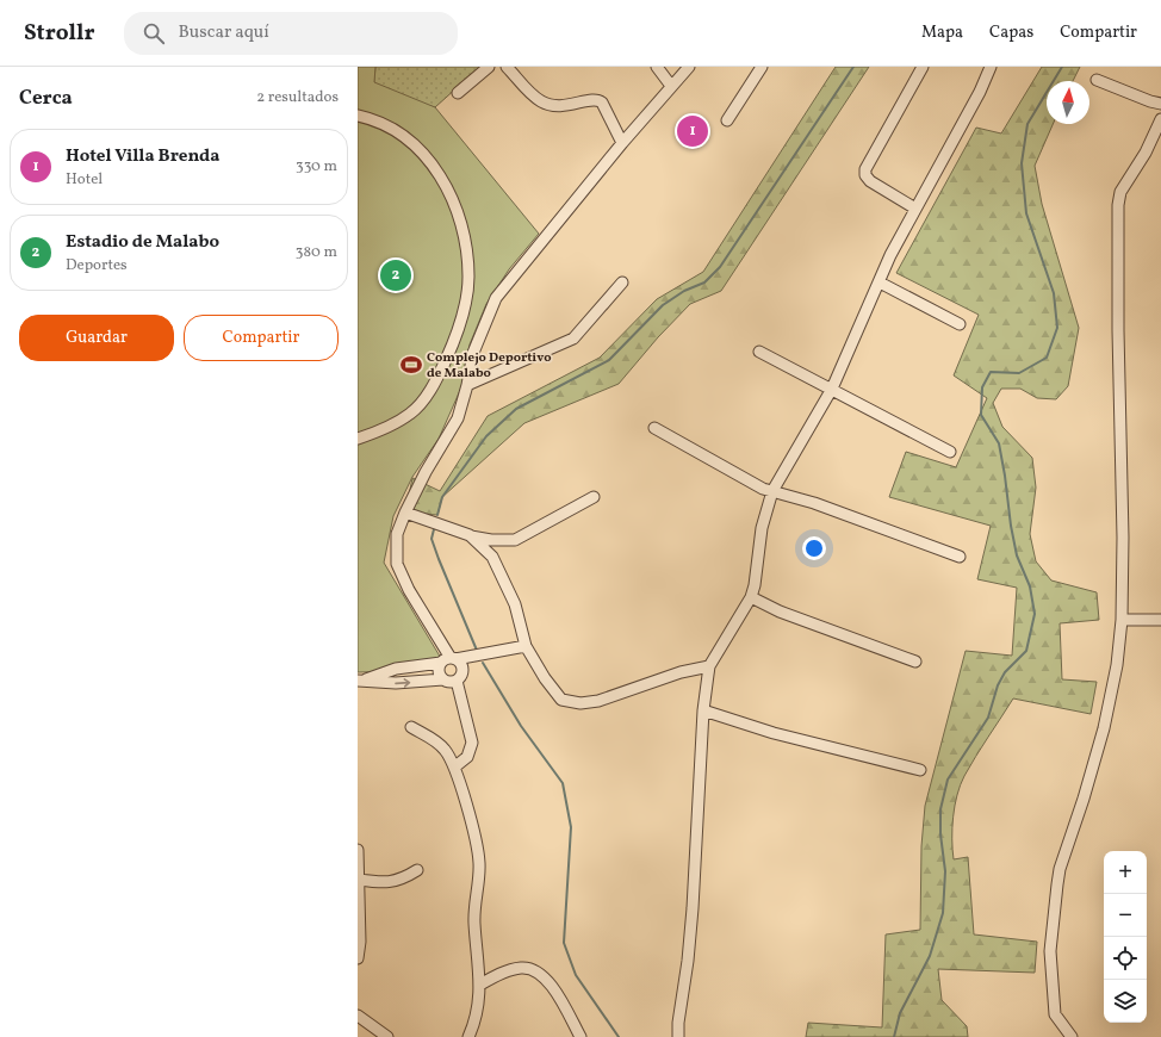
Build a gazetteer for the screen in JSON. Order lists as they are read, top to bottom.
{
  "places": {
    "sports": ["Complejo Deportivo de Malabo"]
  },
  "north": "top",
  "page": {
    "header": "Strollr",
    "search": "Buscar aquí",
    "nav": ["Mapa", "Capas", "Compartir"],
    "heading": ["Cerca", "2 resultados"],
    "pins": ["1", "2"],
    "list": [
      {
        "mark": "1",
        "name": "Hotel Villa Brenda",
        "note": "Hotel",
        "value": "330 m"
      },
      {
        "mark": "2",
        "name": "Estadio de Malabo",
        "note": "Deportes",
        "value": "380 m"
      }
    ],
    "buttons": ["Guardar", "Compartir"],
    "map_buttons": ["+", "−"]
  }
}
